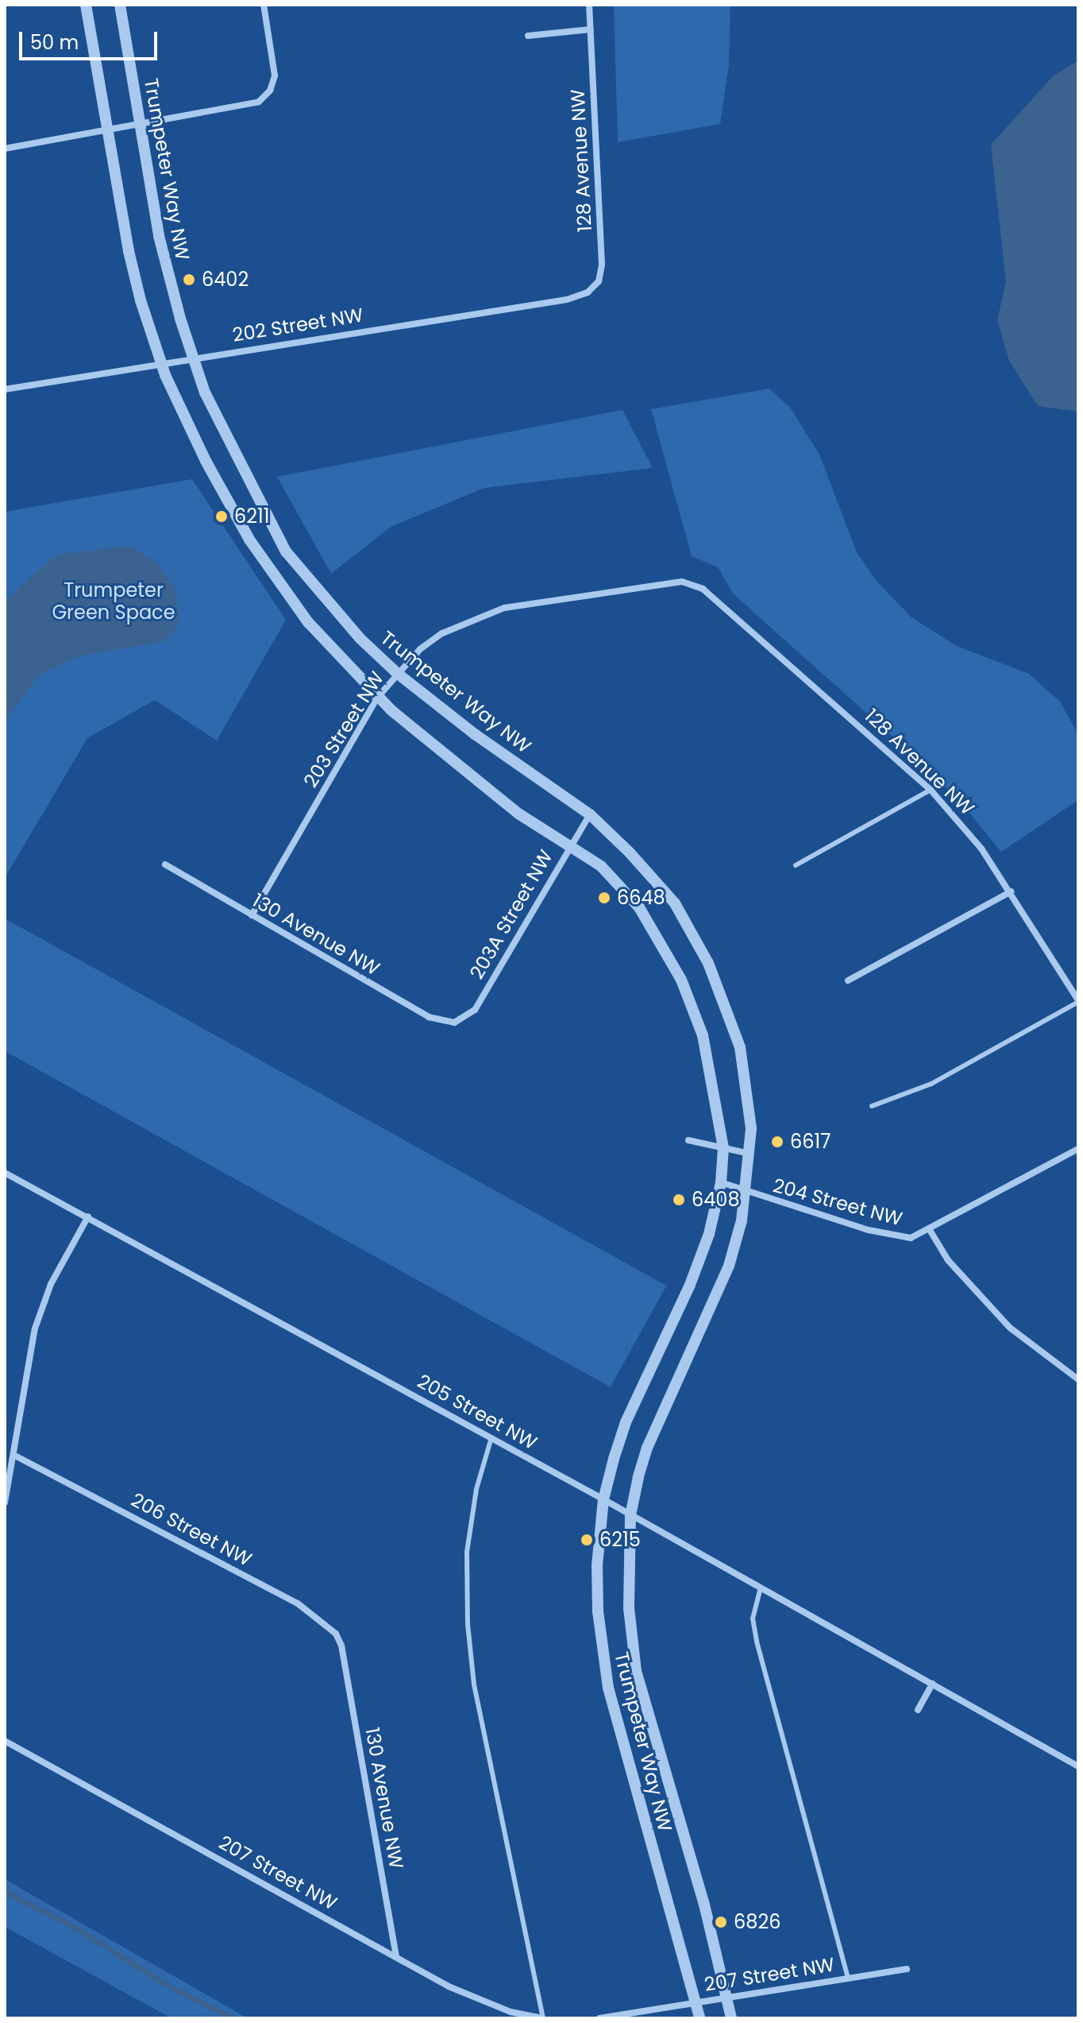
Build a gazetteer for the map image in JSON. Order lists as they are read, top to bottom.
{
  "streets": {
    "street": [
      "128 Avenue NW",
      "Trumpeter Way NW",
      "202 Street NW",
      "203 Street NW",
      "203A Street NW",
      "130 Avenue NW",
      "204 Street NW",
      "205 Street NW",
      "206 Street NW",
      "207 Street NW"
    ]
  },
  "crossings": [
    ["128 Avenue NW", "202 Street NW"],
    ["128 Avenue NW", "203 Street NW"],
    ["Trumpeter Way NW", "202 Street NW"],
    ["Trumpeter Way NW", "203 Street NW"],
    ["Trumpeter Way NW", "203A Street NW"],
    ["Trumpeter Way NW", "204 Street NW"],
    ["Trumpeter Way NW", "205 Street NW"],
    ["Trumpeter Way NW", "207 Street NW"],
    ["203 Street NW", "130 Avenue NW"],
    ["203A Street NW", "130 Avenue NW"],
    ["130 Avenue NW", "206 Street NW"],
    ["130 Avenue NW", "207 Street NW"]
  ],
  "parks": ["Trumpeter Green Space"],
  "places": [
    "6402",
    "6211",
    "6648",
    "6617",
    "6408",
    "6215",
    "6826"
  ],
  "scale_bar": "50 m"
}
